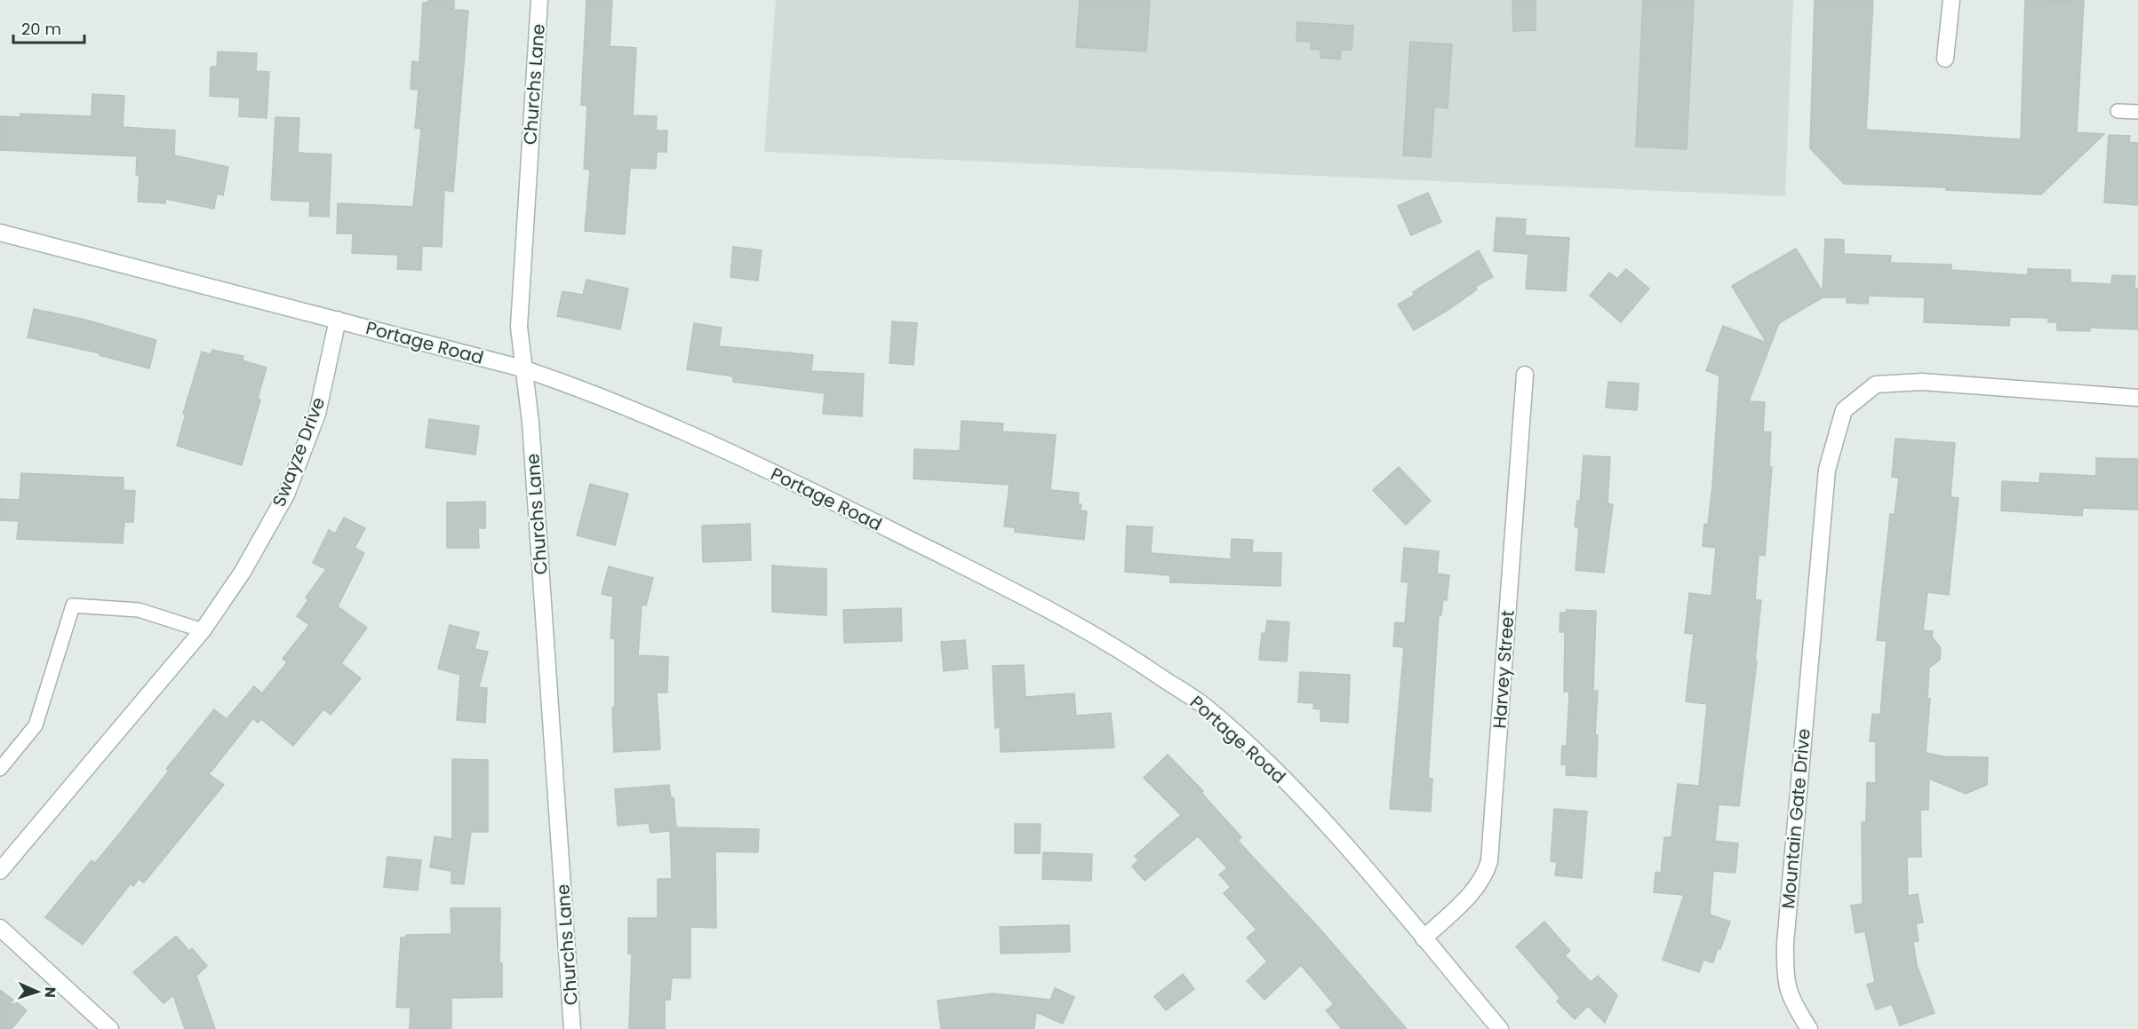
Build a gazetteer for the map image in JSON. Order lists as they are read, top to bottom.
{
  "streets": {
    "street": [
      "Churchs Lane",
      "Portage Road",
      "Swayze Drive",
      "Harvey Street",
      "Mountain Gate Drive"
    ]
  },
  "crossings": [
    ["Churchs Lane", "Portage Road"],
    ["Portage Road", "Swayze Drive"],
    ["Portage Road", "Harvey Street"]
  ],
  "scale_bar": "20 m",
  "north": "right"
}
